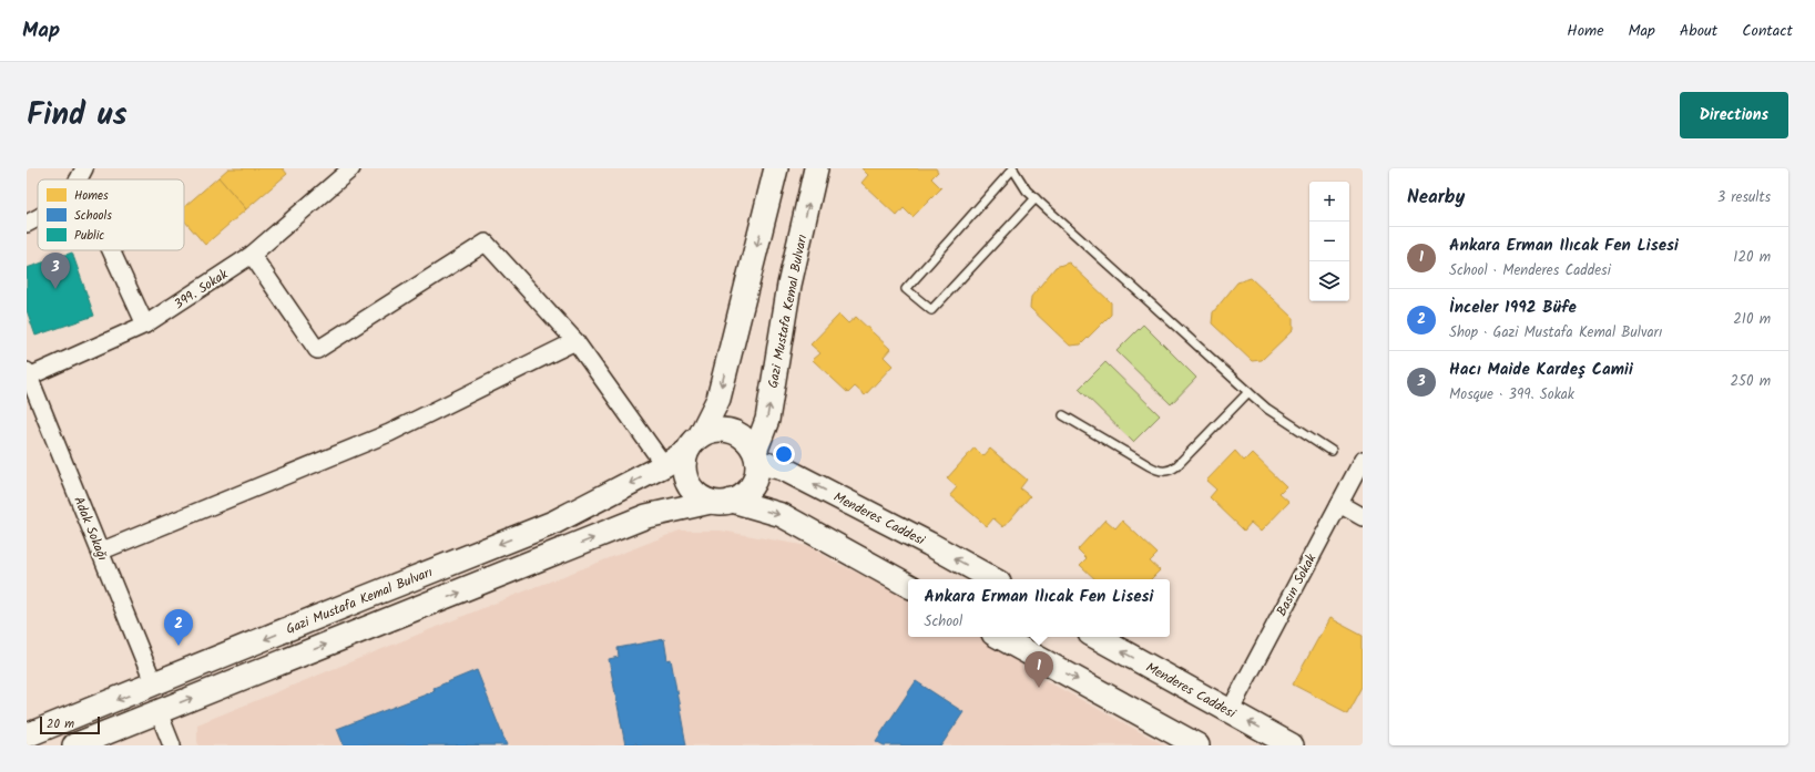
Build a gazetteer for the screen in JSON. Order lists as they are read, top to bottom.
{
  "streets": {
    "main road": ["Gazi Mustafa Kemal Bulvarı", "Menderes Caddesi"],
    "street": ["399. Sokak", "Adak Sokağı", "Basın Sokak"]
  },
  "crossings": [
    ["399. Sokak", "Adak Sokağı"],
    ["Gazi Mustafa Kemal Bulvarı", "Menderes Caddesi"],
    ["Gazi Mustafa Kemal Bulvarı", "Adak Sokağı"],
    ["Menderes Caddesi", "Basın Sokak"]
  ],
  "legend": ["Homes", "Schools", "Public"],
  "scale_bar": "20 m",
  "page": {
    "header": "Map",
    "nav": [
      "Home",
      "Map",
      "About",
      "Contact"
    ],
    "title": "Find us",
    "buttons": "Directions",
    "heading": ["Nearby", "3 results"],
    "map_buttons": ["+", "−"],
    "list": [
      {
        "mark": "1",
        "name": "Ankara Erman Ilıcak Fen Lisesi",
        "note": "School · Menderes Caddesi",
        "value": "120 m"
      },
      {
        "mark": "2",
        "name": "İnceler 1992 Büfe",
        "note": "Shop · Gazi Mustafa Kemal Bulvarı",
        "value": "210 m"
      },
      {
        "mark": "3",
        "name": "Hacı Maide Kardeş Camii",
        "note": "Mosque · 399. Sokak",
        "value": "250 m"
      }
    ],
    "pins": ["3", "2", "1"],
    "popup": ["Ankara Erman Ilıcak Fen Lisesi", "School"],
    "scale": "20 m"
  }
}
